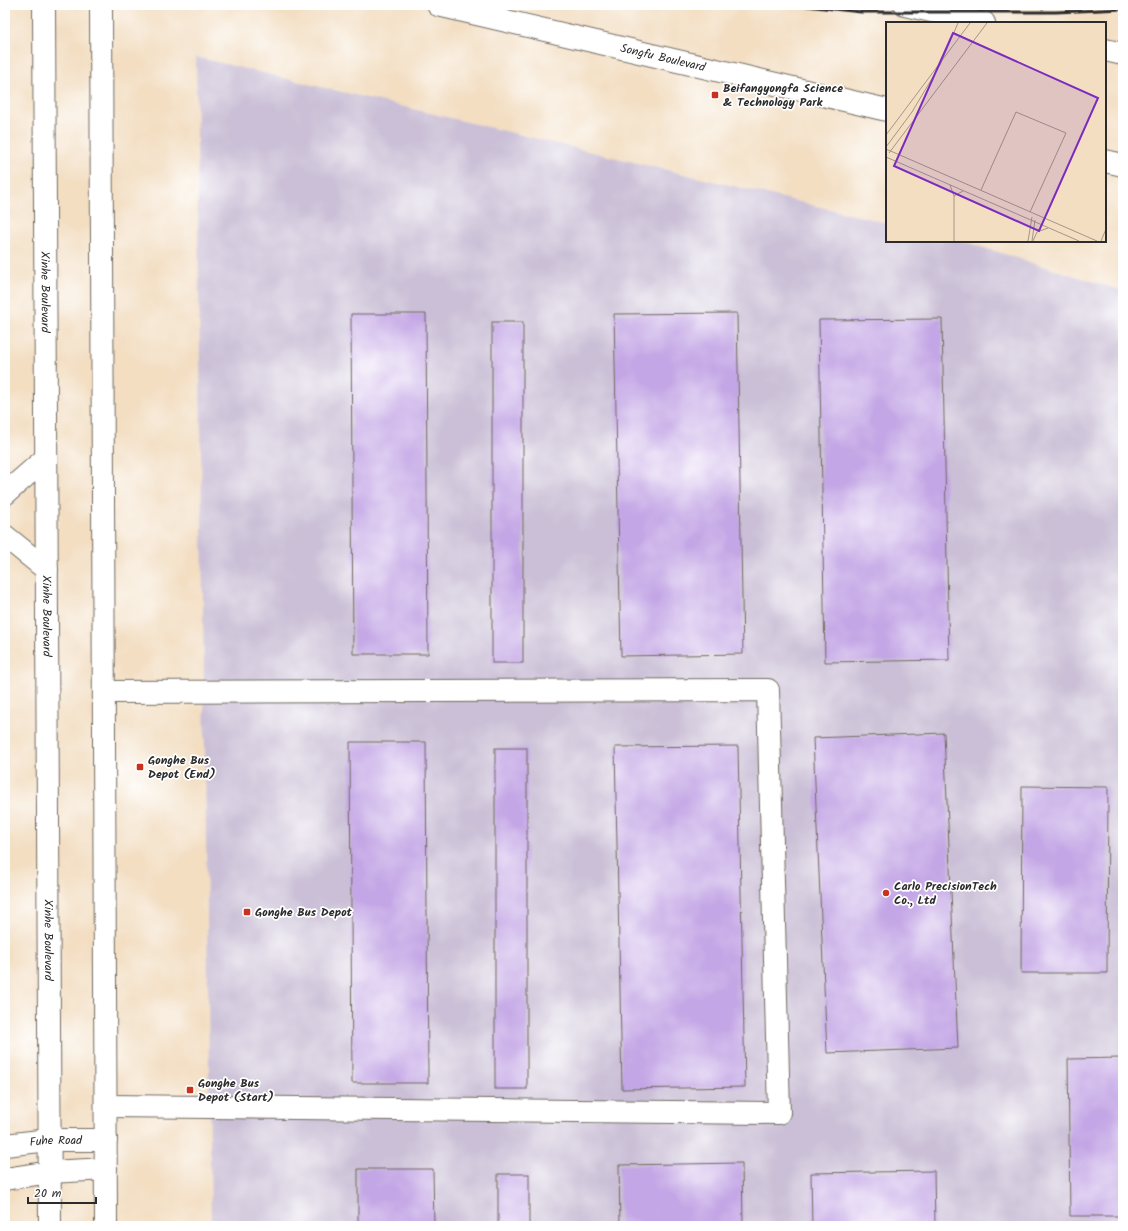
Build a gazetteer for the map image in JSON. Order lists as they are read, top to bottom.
{
  "streets": {
    "main road": ["Songfu Boulevard", "Xinhe Boulevard", "Fuhe Road"]
  },
  "crossings": [
    ["Xinhe Boulevard", "Fuhe Road"]
  ],
  "places": {
    "transit": [
      "Beifangyongfa Science & Technology Park",
      "Gonghe Bus Depot (End)",
      "Gonghe Bus Depot",
      "Gonghe Bus Depot (Start)"
    ],
    "other": ["Carlo PrecisionTech Co., Ltd"]
  },
  "scale_bar": "20 m"
}
